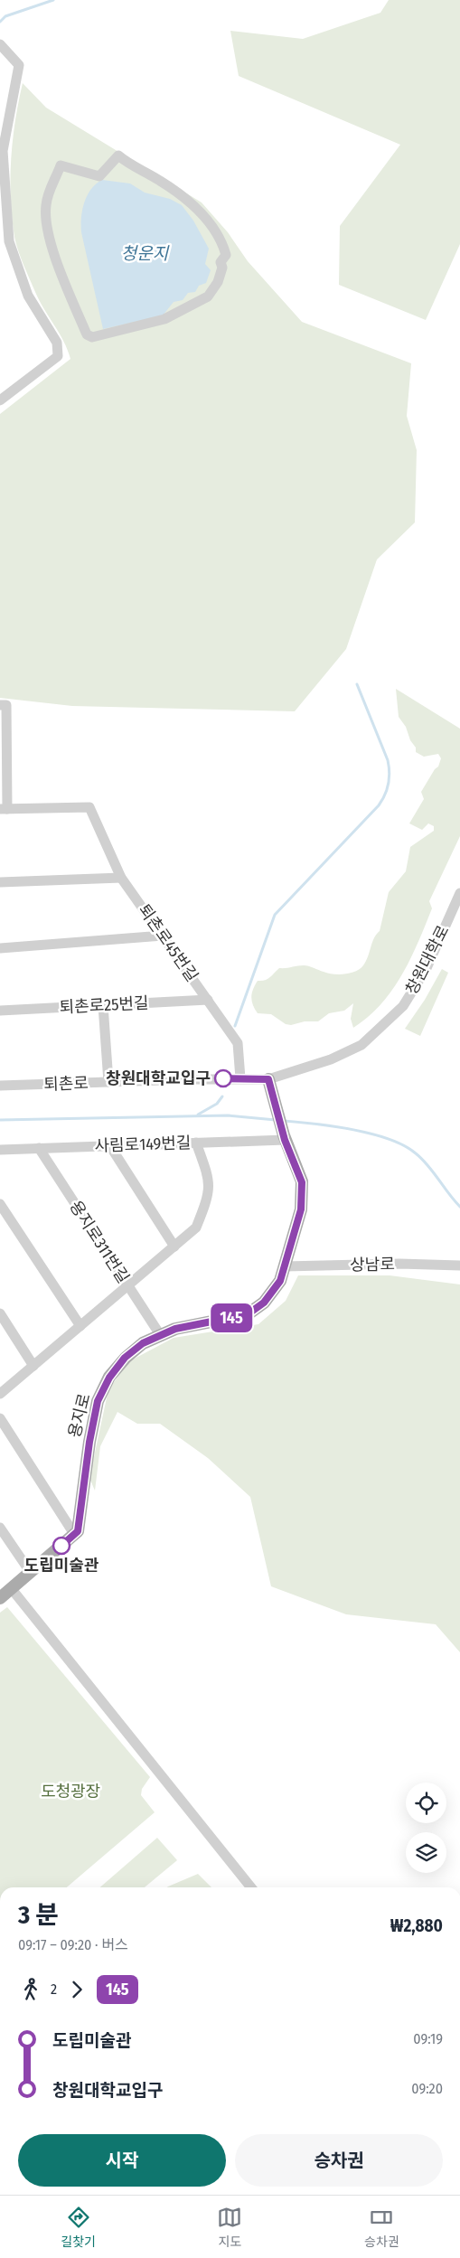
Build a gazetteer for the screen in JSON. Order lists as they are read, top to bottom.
{
  "streets": {
    "main road": ["용지로"],
    "street": [
      "퇴촌로45번길",
      "창원대학로",
      "퇴촌로25번길",
      "퇴촌로",
      "사림로149번길",
      "용지로311번길",
      "상남로"
    ]
  },
  "crossings": [
    ["퇴촌로45번길", "창원대학로"],
    ["퇴촌로45번길", "퇴촌로25번길"],
    ["퇴촌로45번길", "퇴촌로"],
    ["창원대학로", "퇴촌로"],
    ["창원대학로", "용지로"],
    ["사림로149번길", "용지로311번길"],
    ["사림로149번길", "용지로"],
    ["용지로311번길", "용지로"],
    ["상남로", "용지로"]
  ],
  "water": ["청운지"],
  "parks": ["도청광장"],
  "places": ["창원대학교입구", "도립미술관"],
  "lines": ["bus line 145"],
  "page": {
    "on_map": "145",
    "heading": ["3 분", "09:17 – 09:20 · 버스", "₩2,880"],
    "legs": ["2", "145"],
    "list": [
      {
        "name": "도립미술관",
        "value": "09:19"
      },
      {
        "name": "창원대학교입구",
        "value": "09:20"
      }
    ],
    "buttons": ["시작", "승차권"],
    "tabs": ["길찾기", "지도", "승차권"]
  }
}
